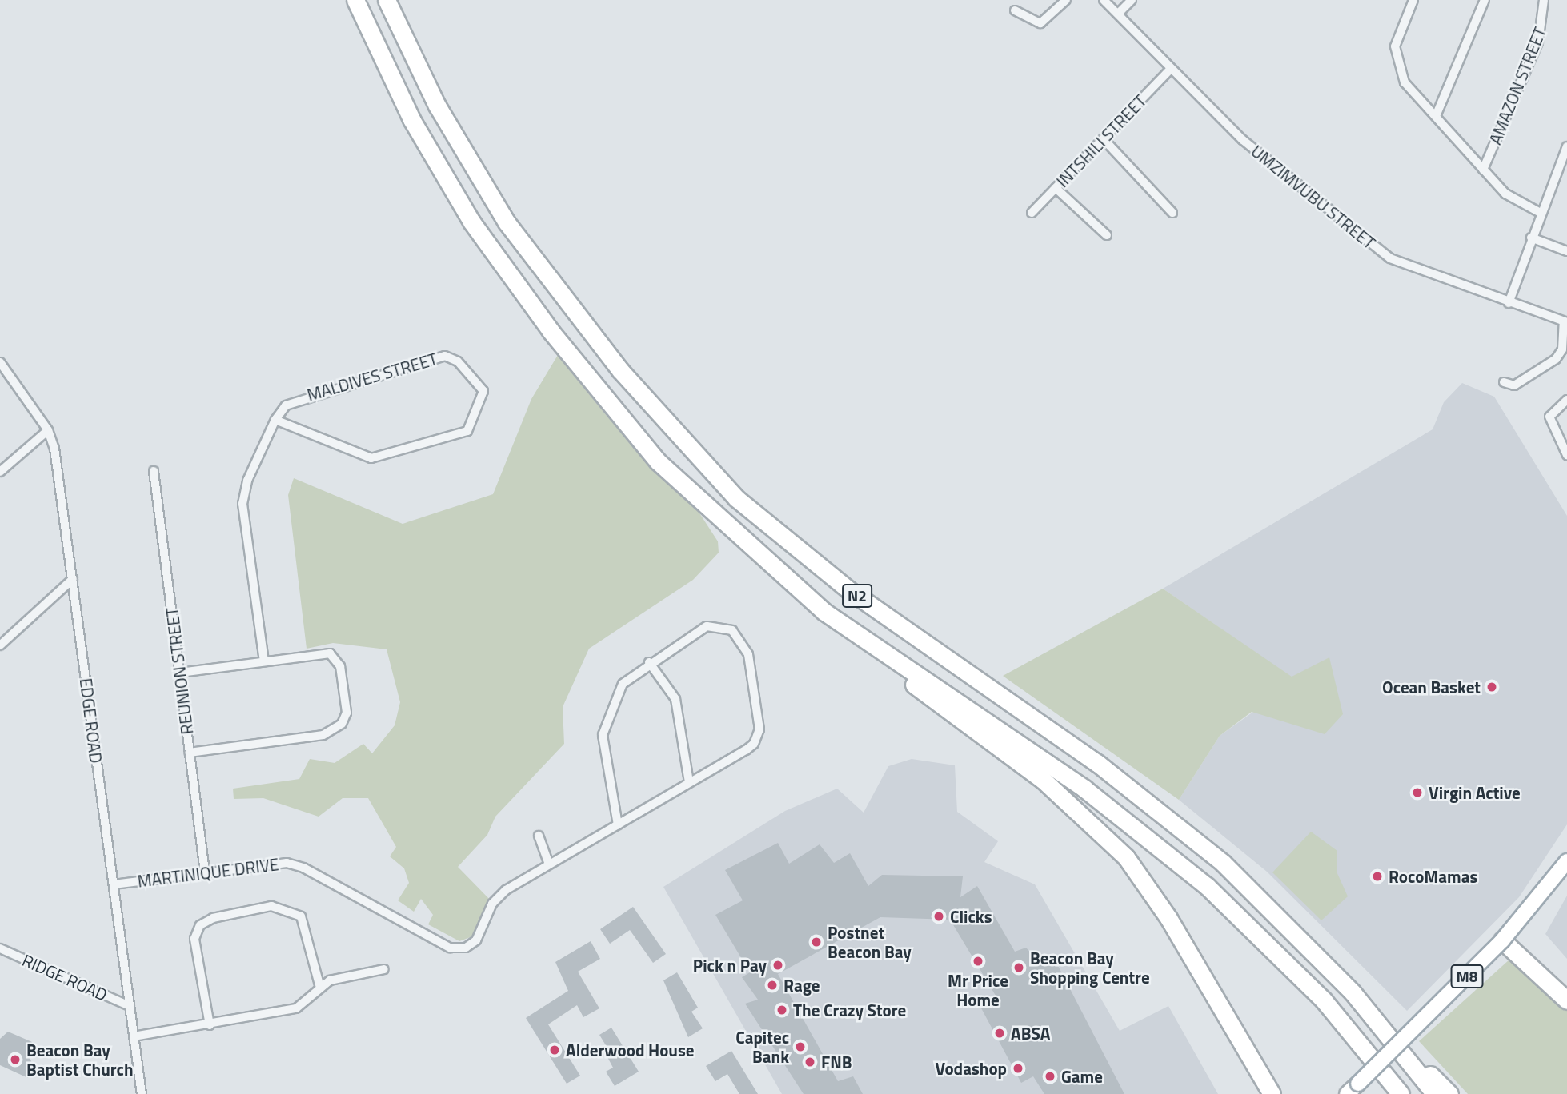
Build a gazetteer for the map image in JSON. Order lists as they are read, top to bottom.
{
  "streets": {
    "highway": ["N2"],
    "main road": ["M8"],
    "street": [
      "AMAZON STREET",
      "INTSHILI STREET",
      "UMZIMVUBU STREET",
      "MALDIVES STREET",
      "REUNION STREET",
      "EDGE ROAD",
      "MARTINIQUE DRIVE",
      "RIDGE ROAD"
    ]
  },
  "crossings": [
    ["INTSHILI STREET", "UMZIMVUBU STREET"],
    ["REUNION STREET", "MARTINIQUE DRIVE"],
    ["EDGE ROAD", "MARTINIQUE DRIVE"],
    ["EDGE ROAD", "RIDGE ROAD"]
  ],
  "places": [
    "Ocean Basket",
    "Virgin Active",
    "RocoMamas",
    "Clicks",
    "Postnet Beacon Bay",
    "Mr Price Home",
    "Pick n Pay",
    "Beacon Bay Shopping Centre",
    "Rage",
    "The Crazy Store",
    "ABSA",
    "Capitec Bank",
    "Alderwood House",
    "Beacon Bay Baptist Church",
    "FNB",
    "Vodashop",
    "Game"
  ]
}
